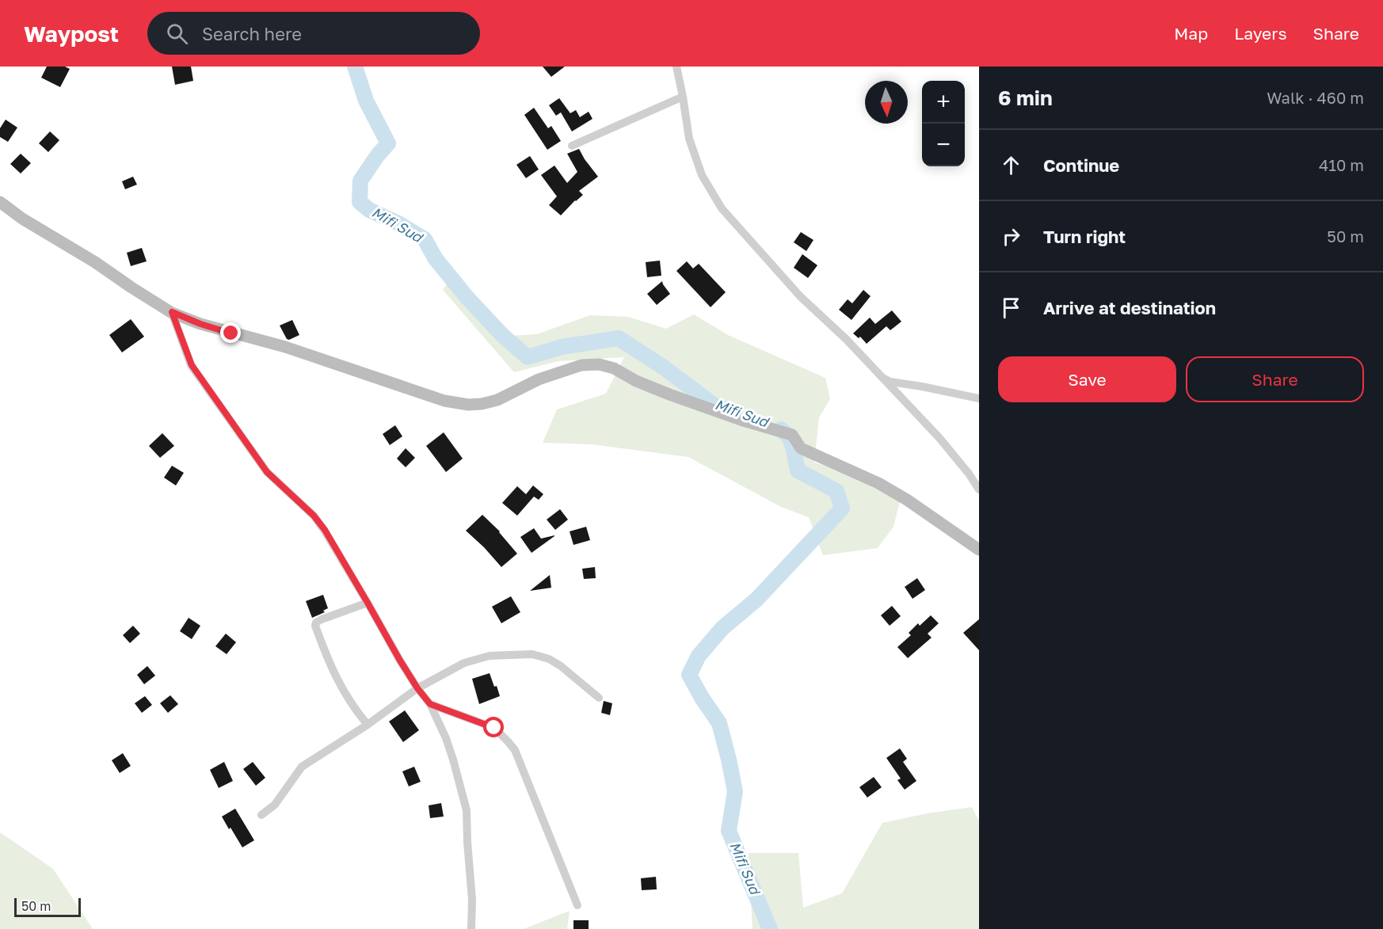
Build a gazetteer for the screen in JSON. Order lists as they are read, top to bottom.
{
  "water": ["Mifi Sud"],
  "scale_bar": "50 m",
  "north": "bottom",
  "page": {
    "header": "Waypost",
    "search": "Search here",
    "nav": ["Map", "Layers", "Share"],
    "heading": ["6 min", "Walk · 460 m"],
    "map_buttons": ["+", "−"],
    "list": [
      ["Continue", "410 m"],
      ["Turn right", "50 m"],
      "Arrive at destination"
    ],
    "buttons": ["Save", "Share"],
    "scale": "50 m"
  }
}
